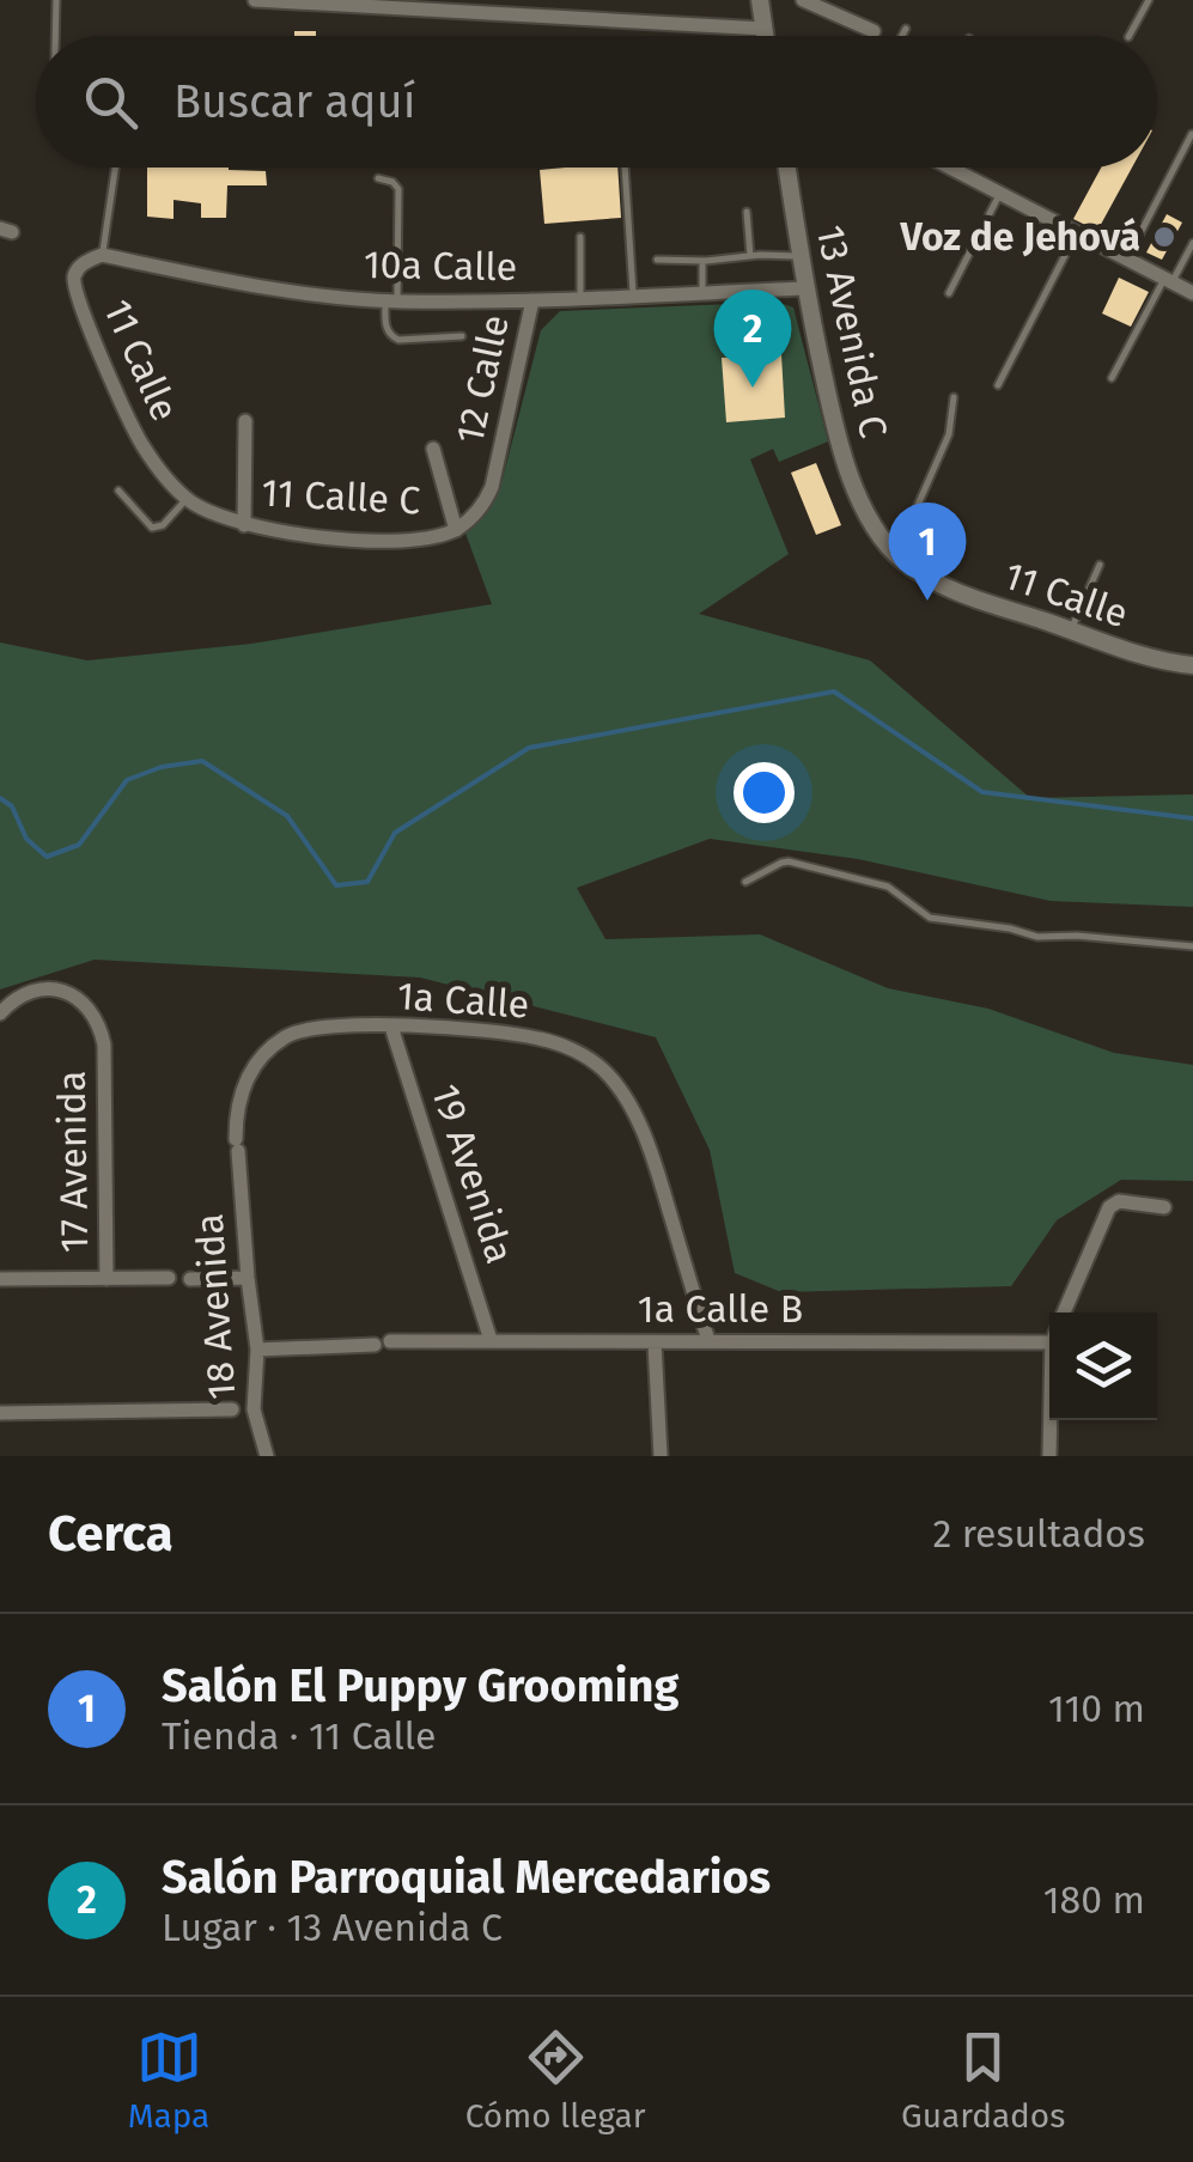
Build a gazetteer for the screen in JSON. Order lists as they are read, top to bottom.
{
  "streets": {
    "street": [
      "10a Calle",
      "13 Avenida C",
      "11 Calle",
      "12 Calle",
      "11 Calle C",
      "1a Calle",
      "17 Avenida",
      "19 Avenida",
      "18 Avenida",
      "1a Calle B"
    ]
  },
  "crossings": [
    ["10a Calle", "13 Avenida C"],
    ["10a Calle", "11 Calle"],
    ["10a Calle", "12 Calle"],
    ["13 Avenida C", "11 Calle"],
    ["11 Calle", "11 Calle C"],
    ["12 Calle", "11 Calle C"],
    ["1a Calle", "19 Avenida"],
    ["1a Calle", "18 Avenida"],
    ["1a Calle", "1a Calle B"],
    ["19 Avenida", "1a Calle B"],
    ["18 Avenida", "1a Calle B"]
  ],
  "places": ["Voz de Jehová"],
  "page": {
    "search": "Buscar aquí",
    "pins": ["2", "1"],
    "heading": ["Cerca", "2 resultados"],
    "list": [
      {
        "mark": "1",
        "name": "Salón El Puppy Grooming",
        "note": "Tienda · 11 Calle",
        "value": "110 m"
      },
      {
        "mark": "2",
        "name": "Salón Parroquial Mercedarios",
        "note": "Lugar · 13 Avenida C",
        "value": "180 m"
      }
    ],
    "nav": ["Mapa", "Cómo llegar", "Guardados"]
  }
}
